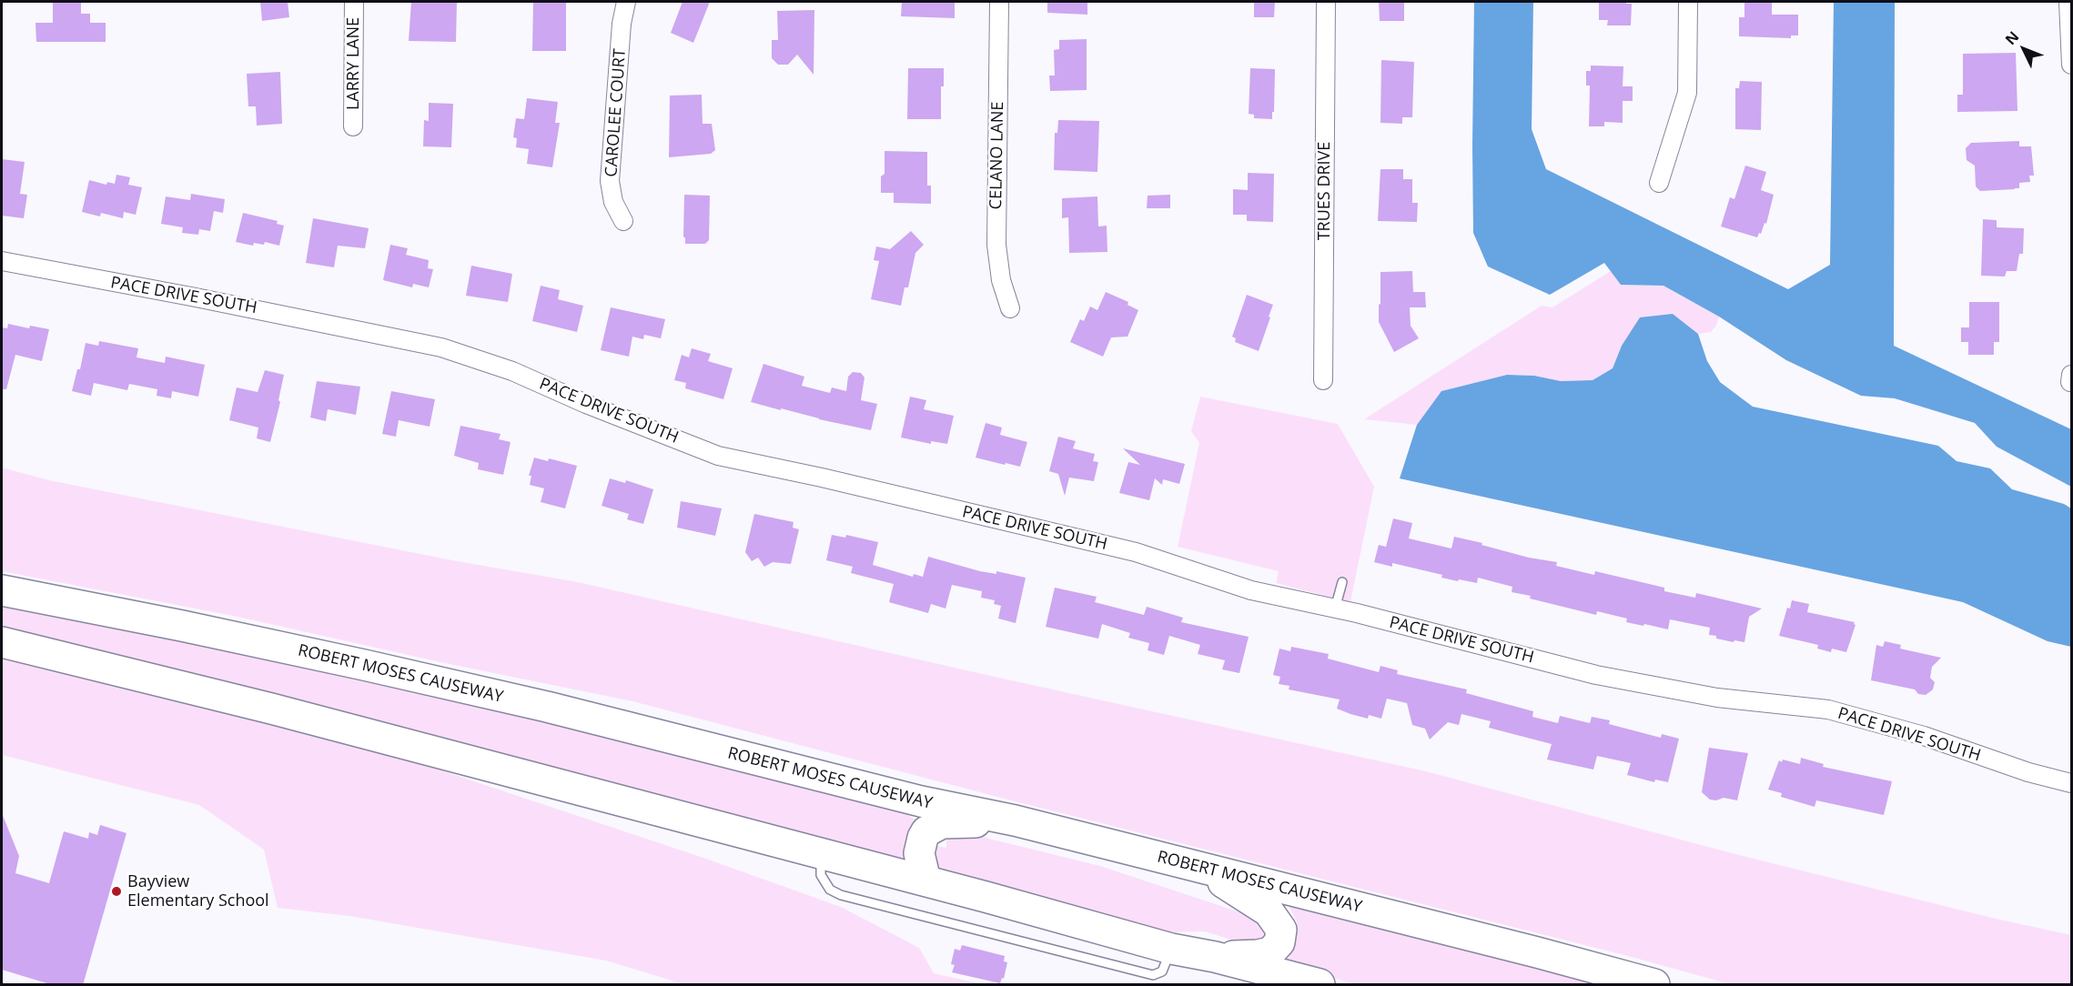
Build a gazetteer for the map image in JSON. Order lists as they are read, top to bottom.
{
  "streets": {
    "highway": ["ROBERT MOSES CAUSEWAY"],
    "street": [
      "LARRY LANE",
      "CAROLEE COURT",
      "CELANO LANE",
      "TRUES DRIVE",
      "PACE DRIVE SOUTH"
    ]
  },
  "places": ["Bayview Elementary School"],
  "north": "top left"
}
